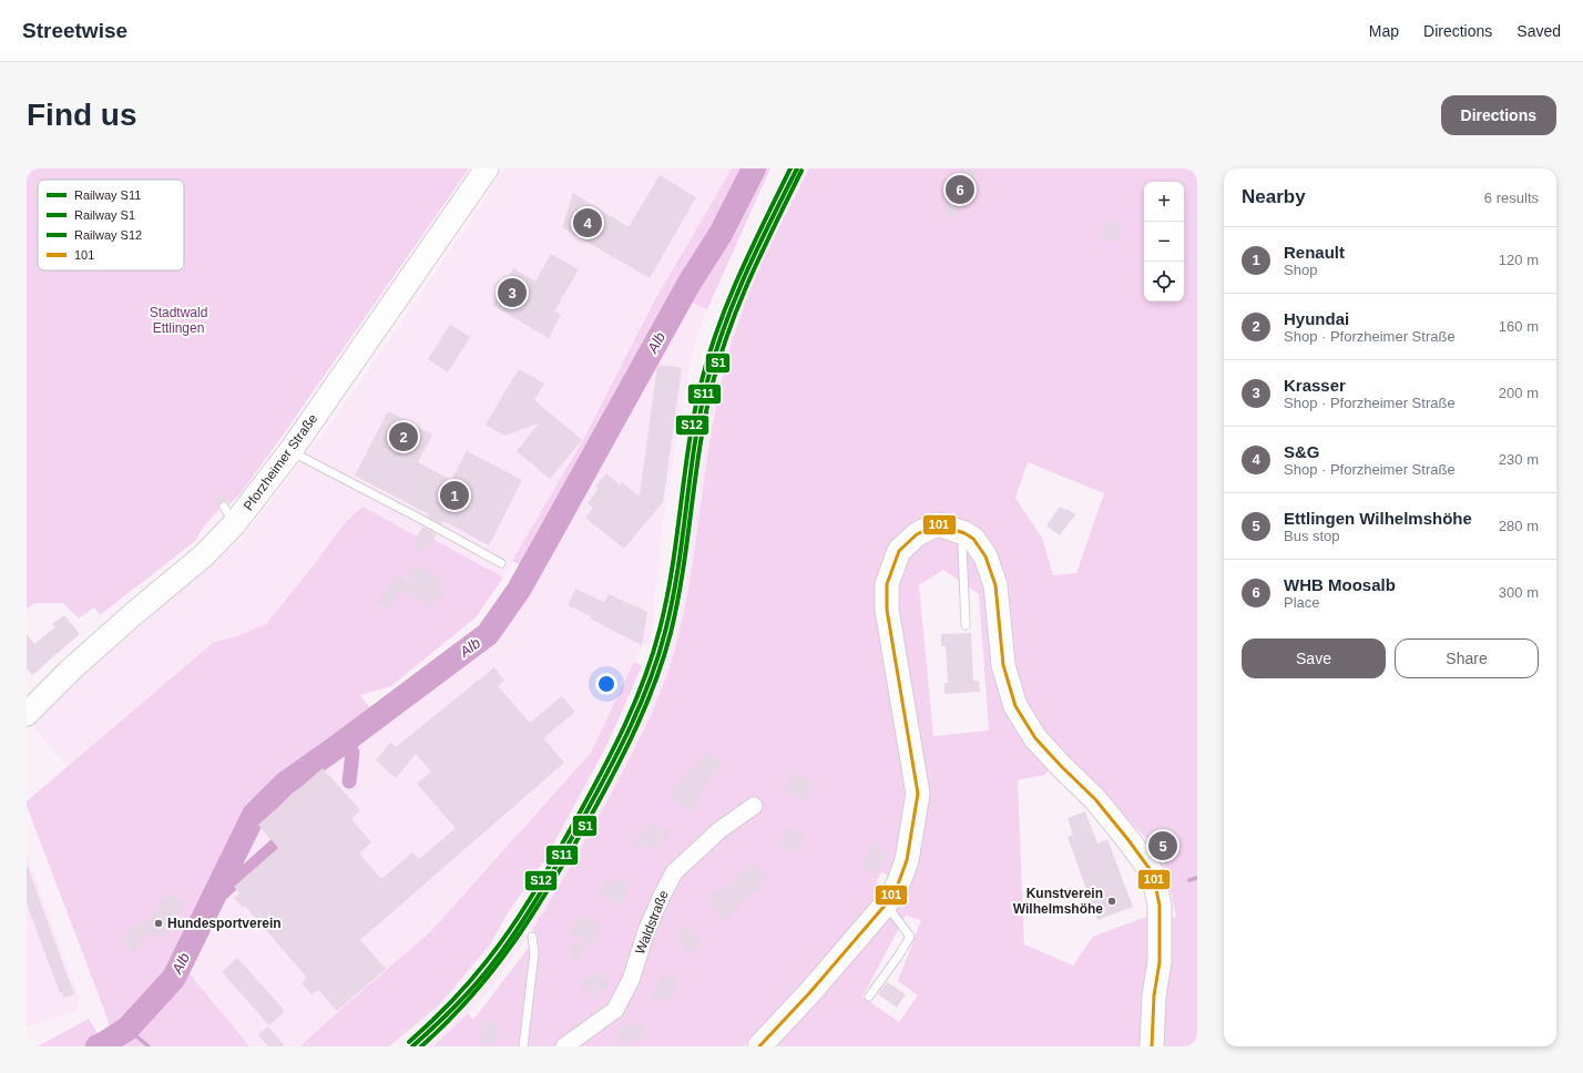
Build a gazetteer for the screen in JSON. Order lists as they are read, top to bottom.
{
  "streets": {
    "main road": ["Pforzheimer Straße"],
    "street": ["Waldstraße"]
  },
  "water": ["Alb"],
  "parks": ["Stadtwald Ettlingen"],
  "places": ["Kunstverein Wilhelmshöhe", "Hundesportverein"],
  "lines": [
    "rail line S11",
    "rail line S12",
    "rail line S1",
    "transit line 101"
  ],
  "legend": [
    "Railway S11",
    "Railway S1",
    "Railway S12",
    "101"
  ],
  "page": {
    "header": "Streetwise",
    "nav": ["Map", "Directions", "Saved"],
    "buttons": [
      "Directions",
      ["Save", "Share"]
    ],
    "title": "Find us",
    "heading": ["Nearby", "6 results"],
    "pins": [
      "6",
      "4",
      "3",
      "2",
      "1",
      "5"
    ],
    "map_buttons": ["+", "−"],
    "list": [
      {
        "mark": "1",
        "name": "Renault",
        "note": "Shop",
        "value": "120 m"
      },
      {
        "mark": "2",
        "name": "Hyundai",
        "note": "Shop · Pforzheimer Straße",
        "value": "160 m"
      },
      {
        "mark": "3",
        "name": "Krasser",
        "note": "Shop · Pforzheimer Straße",
        "value": "200 m"
      },
      {
        "mark": "4",
        "name": "S&G",
        "note": "Shop · Pforzheimer Straße",
        "value": "230 m"
      },
      {
        "mark": "5",
        "name": "Ettlingen Wilhelmshöhe",
        "note": "Bus stop",
        "value": "280 m"
      },
      {
        "mark": "6",
        "name": "WHB Moosalb",
        "note": "Place",
        "value": "300 m"
      }
    ]
  }
}
